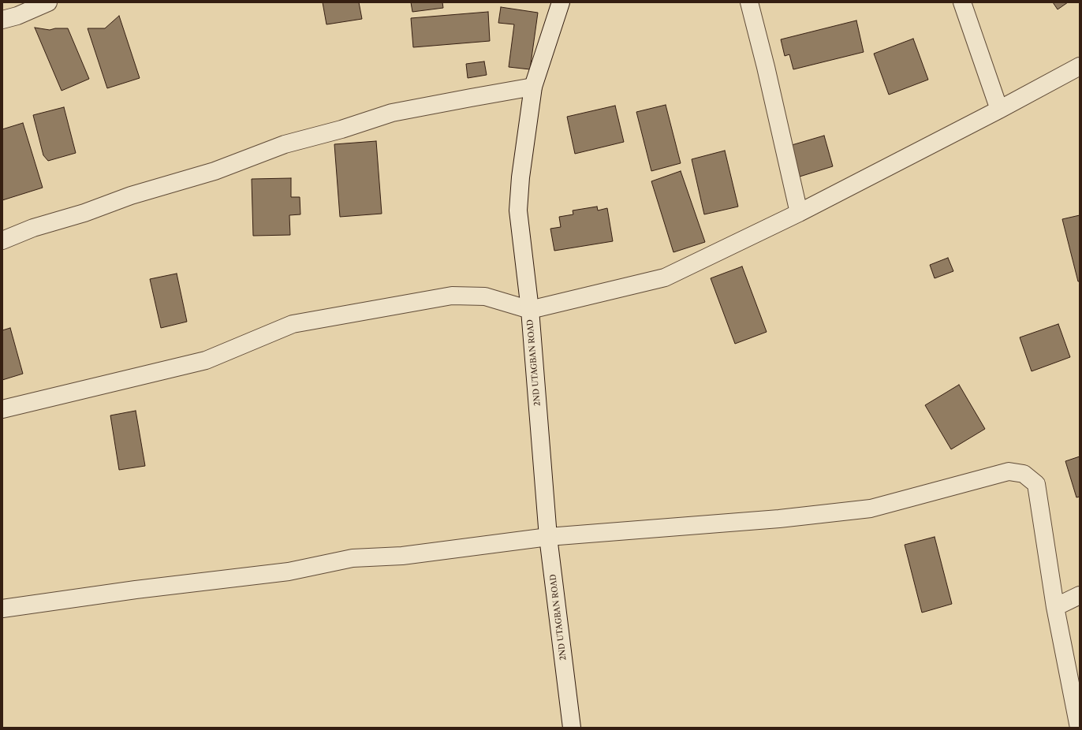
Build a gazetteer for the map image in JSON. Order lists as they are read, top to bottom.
{
  "streets": {
    "street": ["2ND UTAGBAN ROAD"]
  }
}
